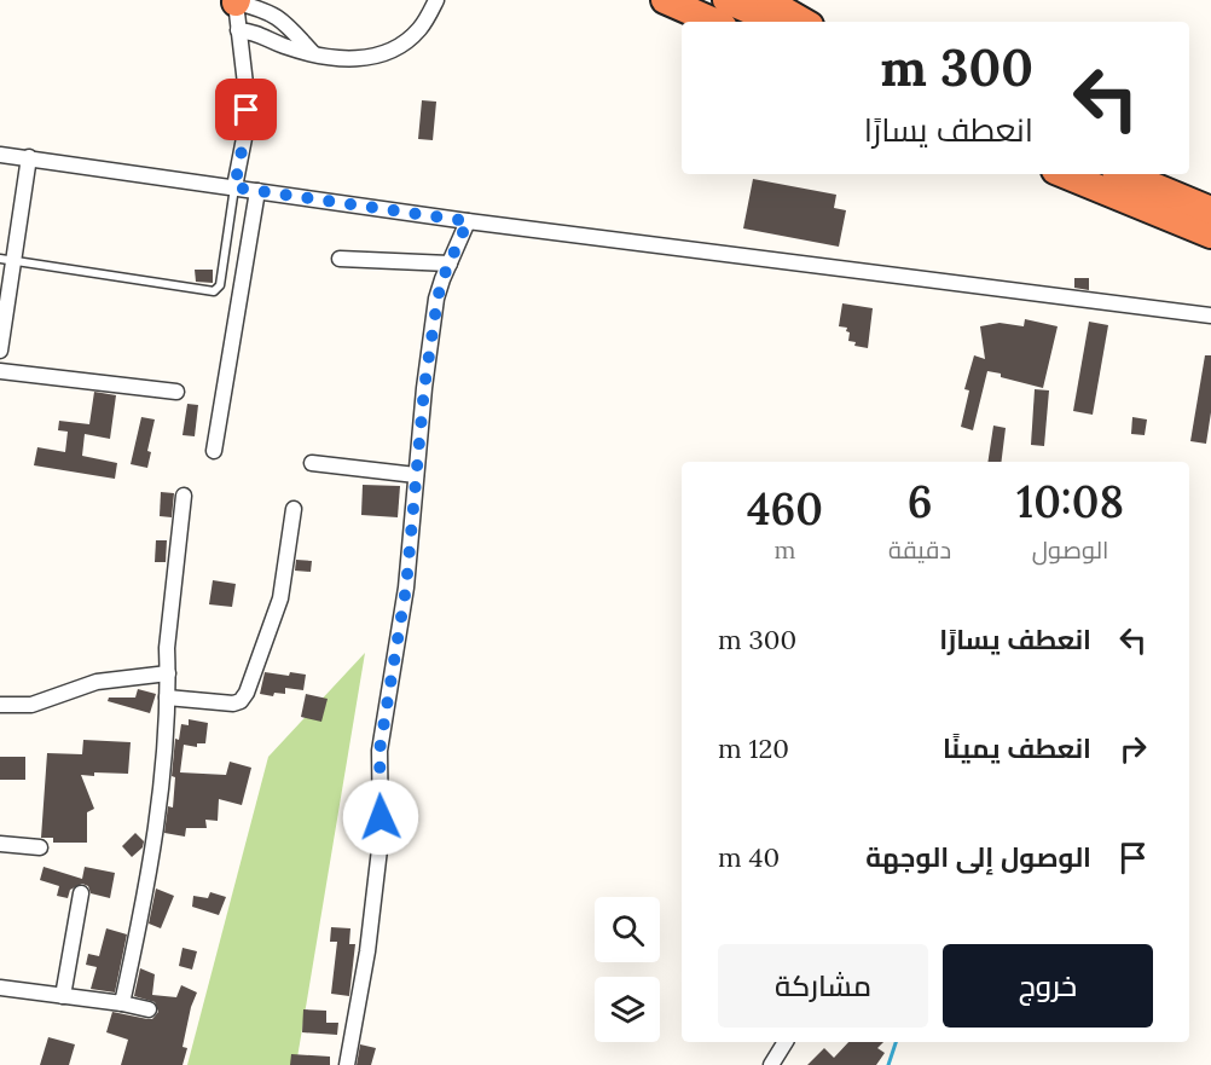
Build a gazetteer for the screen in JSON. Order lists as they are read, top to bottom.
{
  "page": {
    "turn": ["300 m", "انعطف يسارًا"],
    "eta": [
      "10:08",
      "الوصول",
      "6",
      "دقيقة",
      "460",
      "m"
    ],
    "list": [
      {
        "name": "انعطف يسارًا",
        "value": "300 m"
      },
      {
        "name": "انعطف يمينًا",
        "value": "120 m"
      },
      {
        "name": "الوصول إلى الوجهة",
        "value": "40 m"
      }
    ],
    "buttons": ["خروج", "مشاركة"]
  }
}
